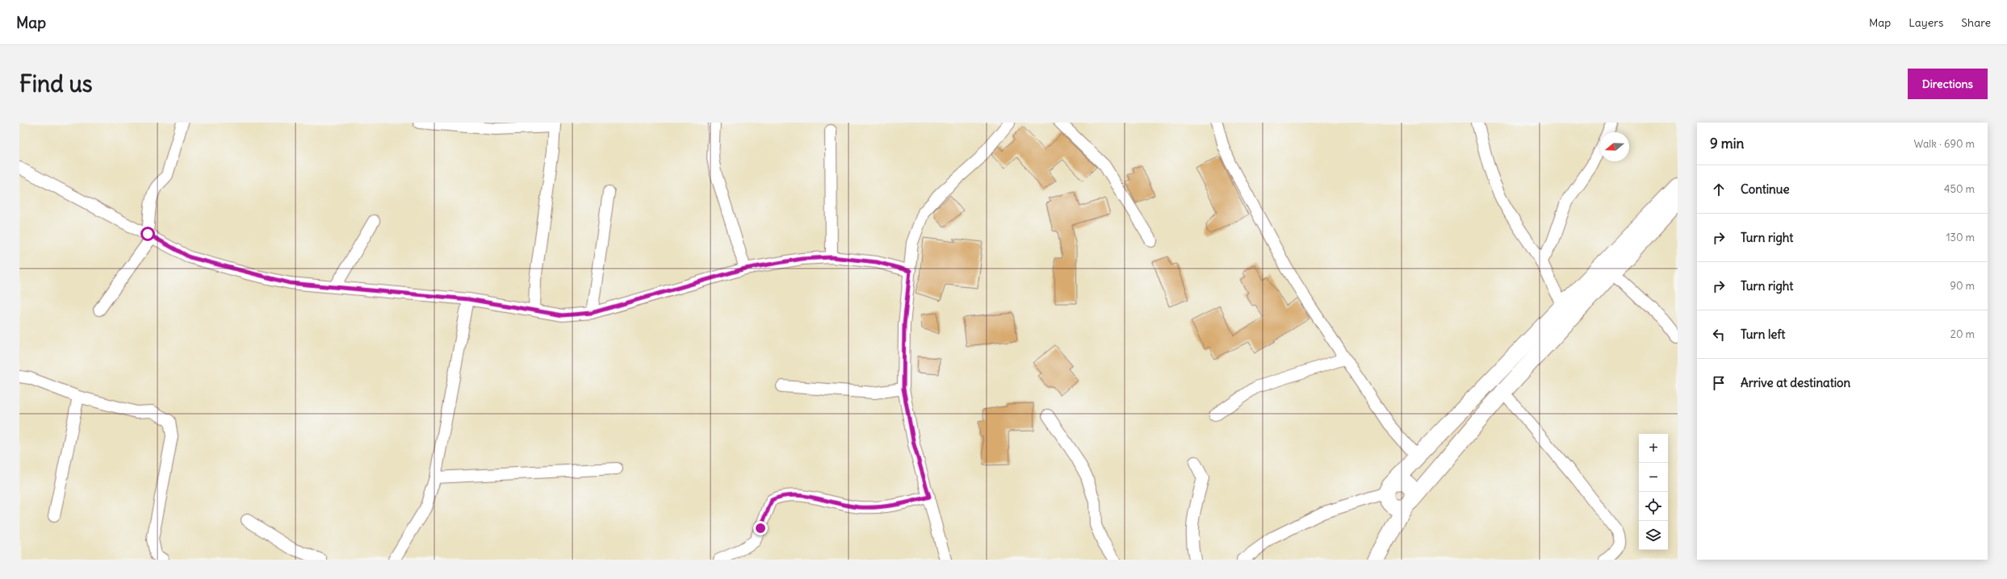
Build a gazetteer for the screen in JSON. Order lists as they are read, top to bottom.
{
  "north": "left",
  "page": {
    "header": "Map",
    "nav": ["Map", "Layers", "Share"],
    "buttons": "Directions",
    "title": "Find us",
    "heading": ["9 min", "Walk · 690 m"],
    "list": [
      ["Continue", "450 m"],
      ["Turn right", "130 m"],
      ["Turn right", "90 m"],
      ["Turn left", "20 m"],
      "Arrive at destination"
    ],
    "map_buttons": ["+", "−"]
  }
}
